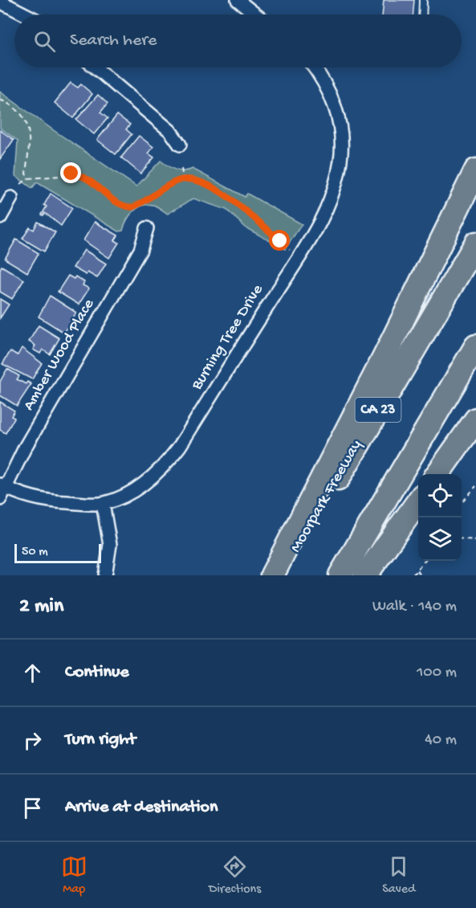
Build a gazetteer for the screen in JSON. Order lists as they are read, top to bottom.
{
  "streets": {
    "highway": ["CA 23", "Moorpark Freeway"],
    "street": ["Burning Tree Drive", "Amber Wood Place"]
  },
  "crossings": [
    ["Burning Tree Drive", "Amber Wood Place"]
  ],
  "scale_bar": "50 m",
  "page": {
    "search": "Search here",
    "scale": "50 m",
    "heading": ["2 min", "Walk · 140 m"],
    "list": [
      ["Continue", "100 m"],
      ["Turn right", "40 m"],
      "Arrive at destination"
    ],
    "nav": ["Map", "Directions", "Saved"]
  }
}
